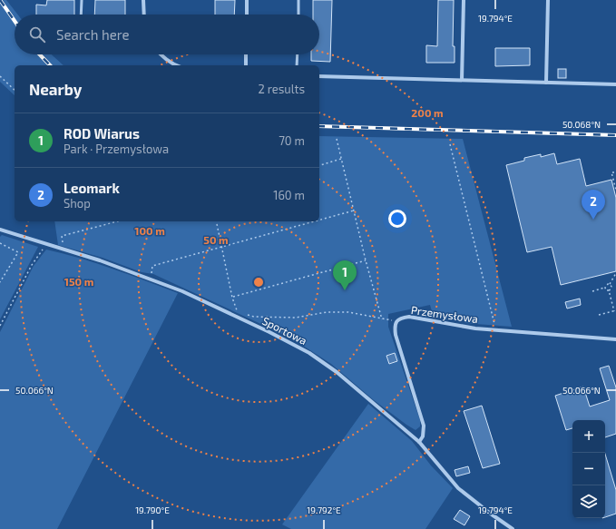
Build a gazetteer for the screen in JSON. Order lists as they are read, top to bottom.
{
  "streets": {
    "street": ["Przemysłowa", "Sportowa"]
  },
  "crossings": [
    ["Przemysłowa", "Sportowa"]
  ],
  "page": {
    "search": "Search here",
    "heading": ["Nearby", "2 results"],
    "list": [
      {
        "mark": "1",
        "name": "ROD Wiarus",
        "note": "Park · Przemysłowa",
        "value": "70 m"
      },
      {
        "mark": "2",
        "name": "Leomark",
        "note": "Shop",
        "value": "160 m"
      }
    ],
    "pins": ["2", "1"],
    "map_buttons": ["+", "−"]
  },
  "coordinates": [
    "19.794°E",
    "50.068°N",
    "50.066°N",
    "19.790°E",
    "19.792°E"
  ],
  "rings": [
    "200 m",
    "100 m",
    "50 m",
    "150 m"
  ]
}
